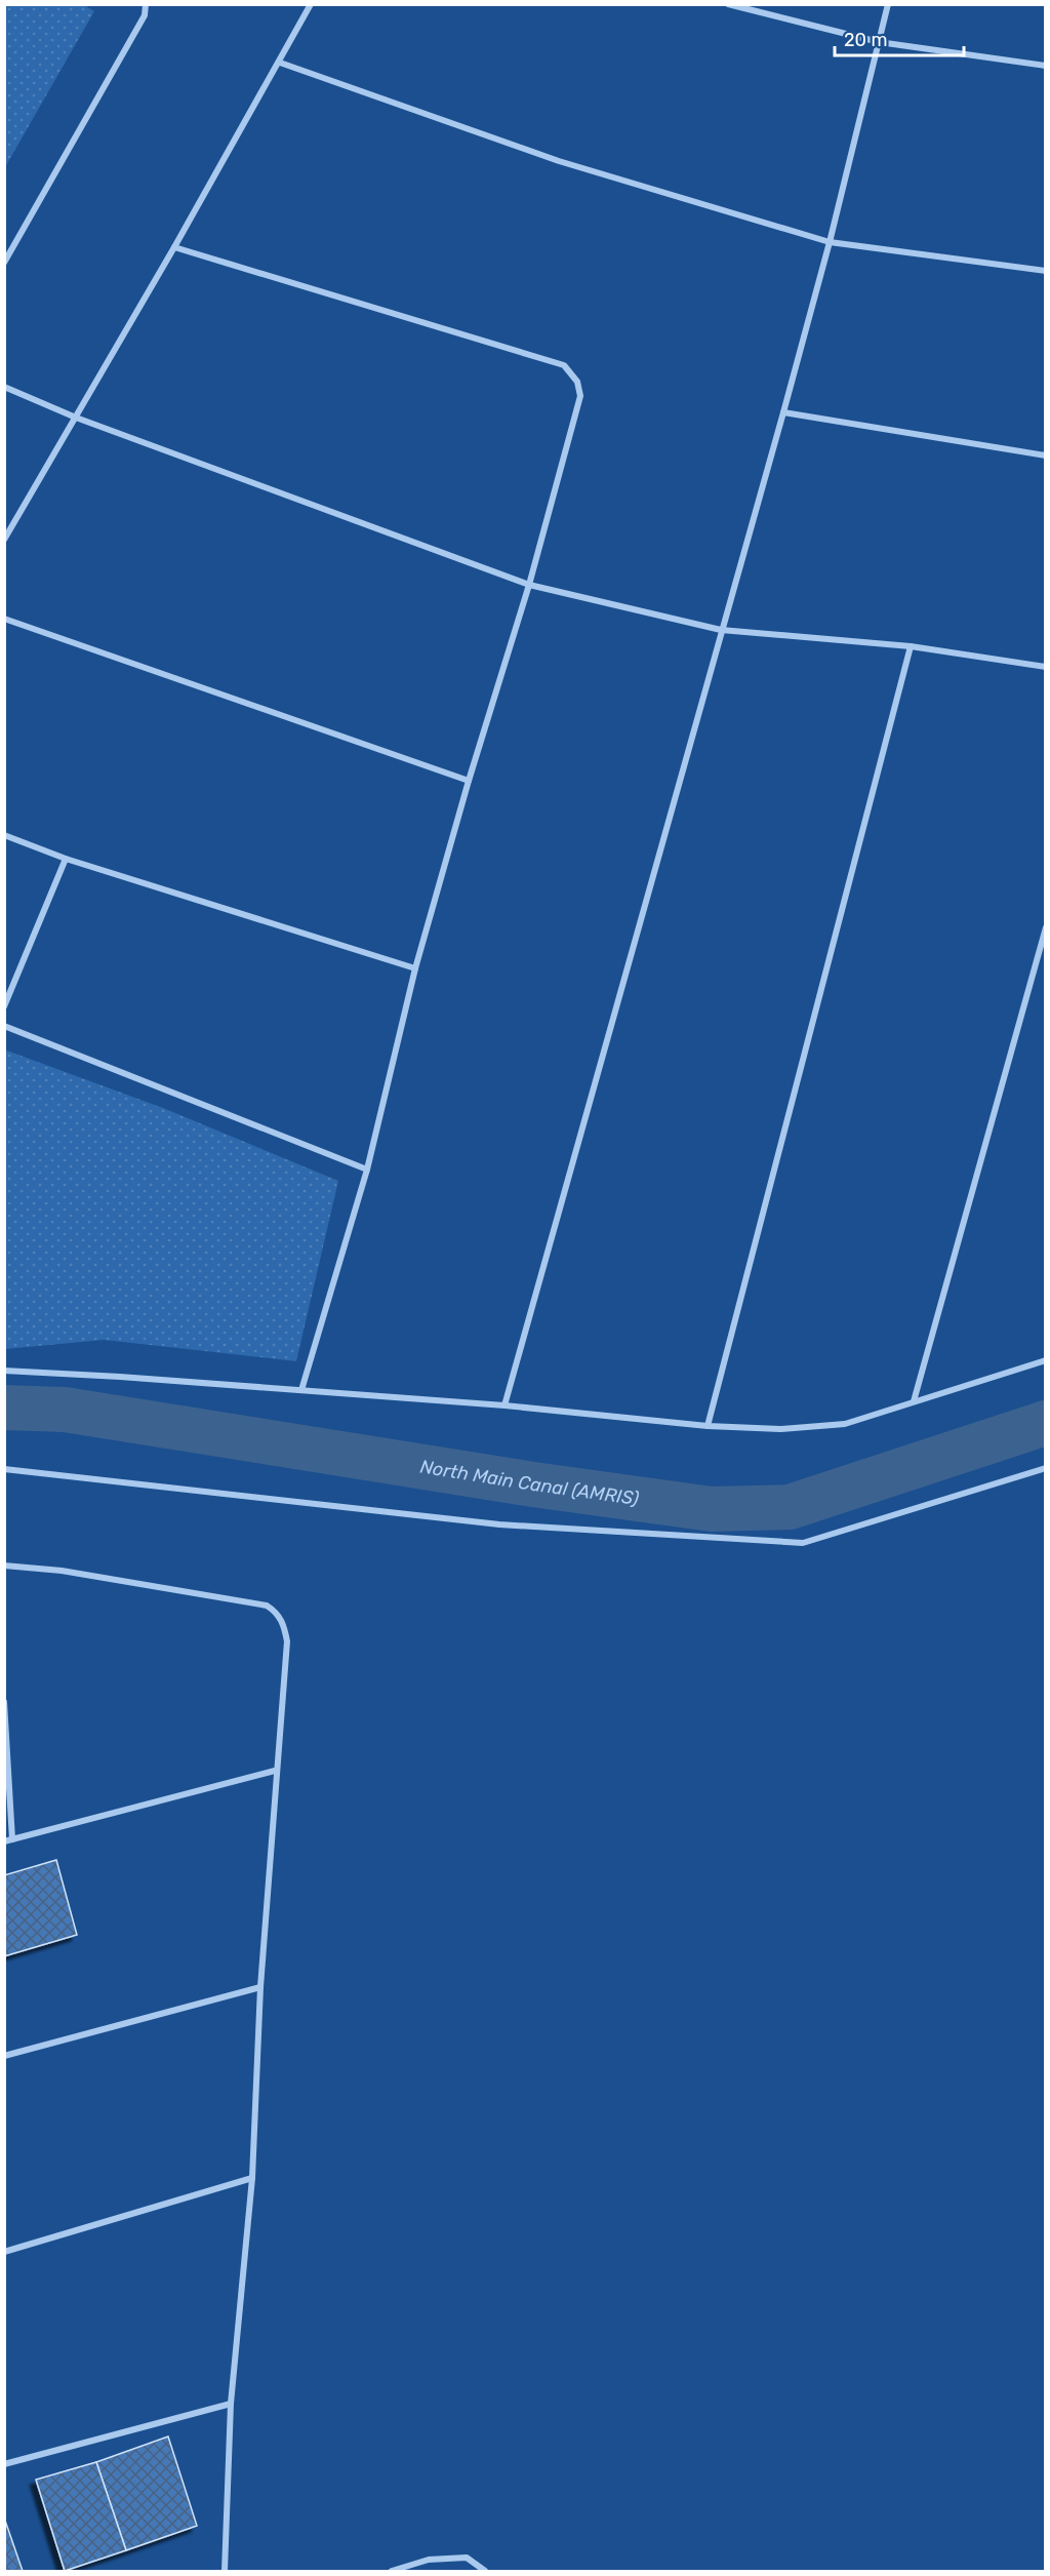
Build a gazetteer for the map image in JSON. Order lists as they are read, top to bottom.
{
  "water": ["North Main Canal (AMRIS)"],
  "scale_bar": "20 m"
}
